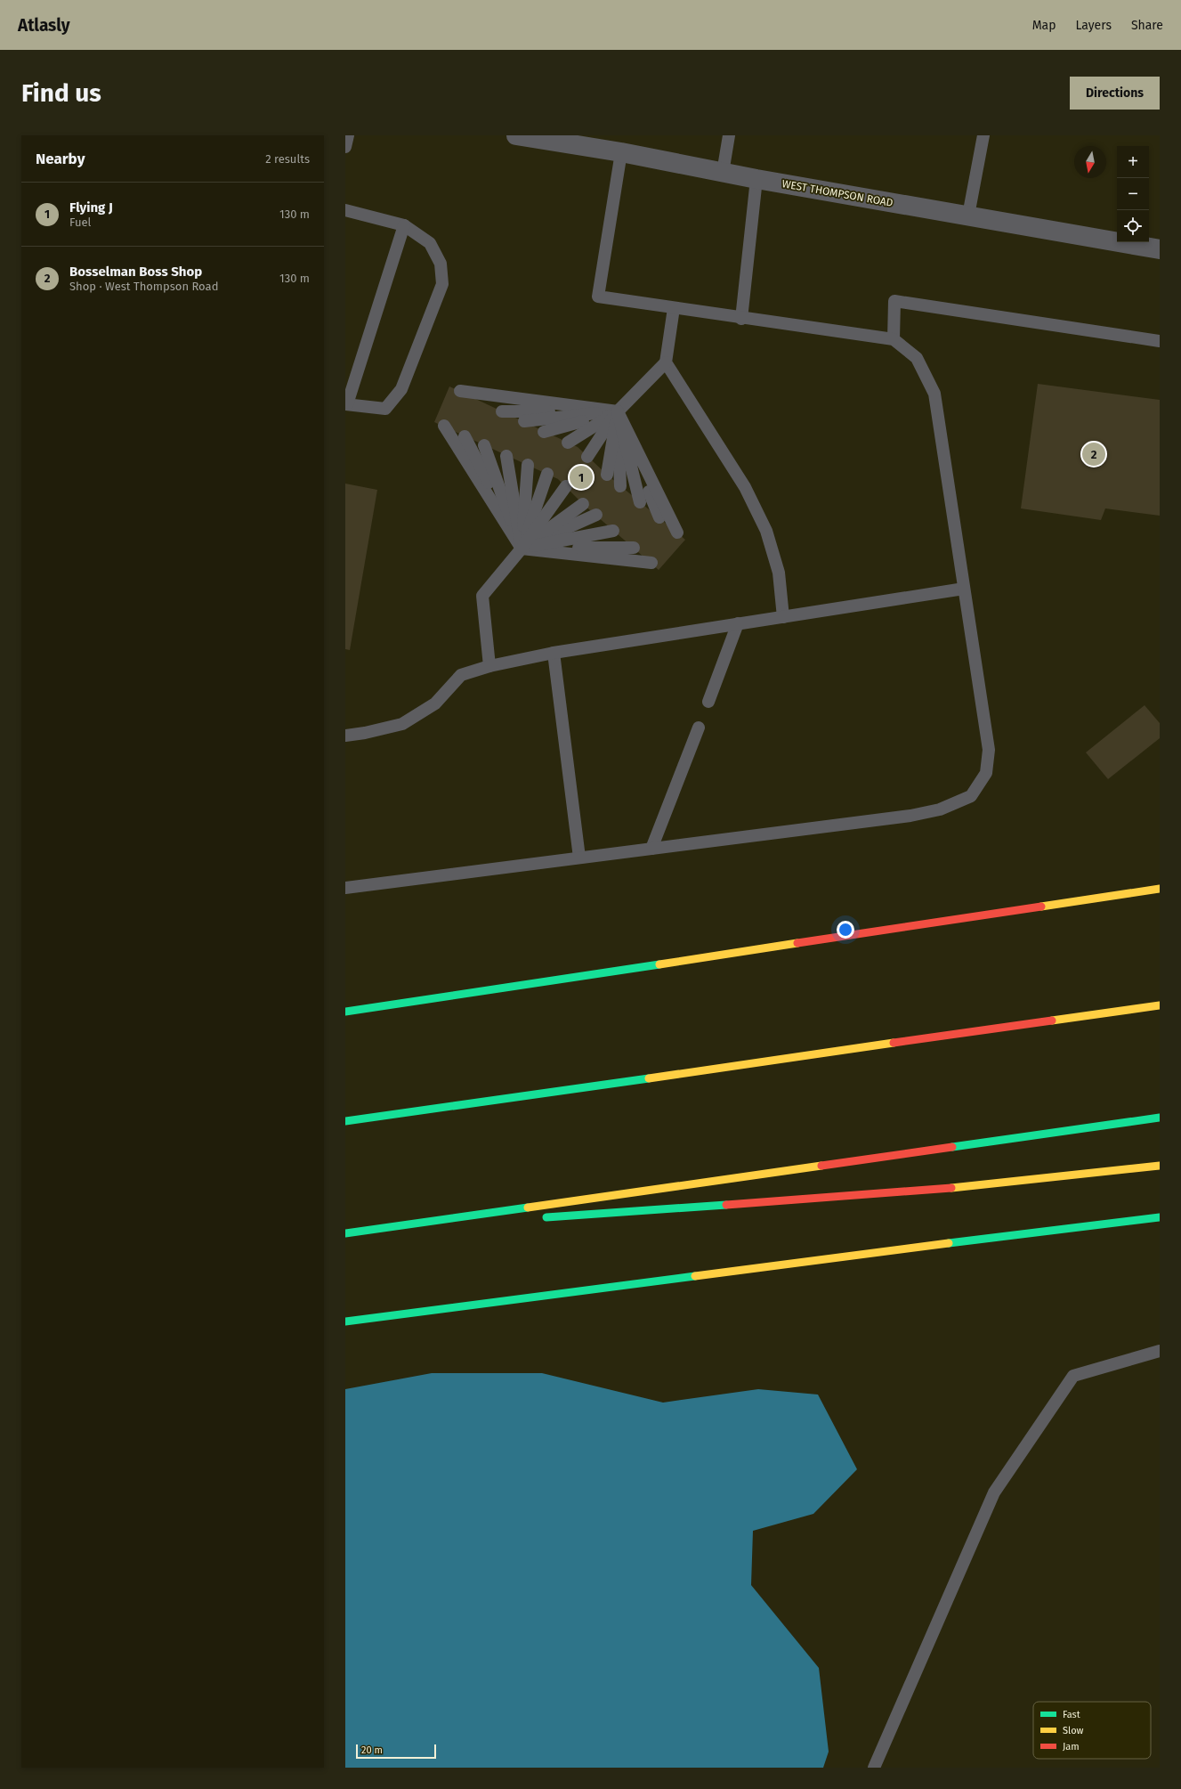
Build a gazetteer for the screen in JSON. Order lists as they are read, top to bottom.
{
  "streets": {
    "street": ["WEST THOMPSON ROAD"]
  },
  "legend": ["Fast", "Slow", "Jam"],
  "scale_bar": "20 m",
  "north": "bottom",
  "page": {
    "header": "Atlasly",
    "nav": ["Map", "Layers", "Share"],
    "buttons": "Directions",
    "title": "Find us",
    "heading": ["Nearby", "2 results"],
    "map_buttons": ["+", "−"],
    "list": [
      {
        "mark": "1",
        "name": "Flying J",
        "note": "Fuel",
        "value": "130 m"
      },
      {
        "mark": "2",
        "name": "Bosselman Boss Shop",
        "note": "Shop · West Thompson Road",
        "value": "130 m"
      }
    ],
    "pins": ["2", "1"],
    "scale": "20 m"
  }
}
